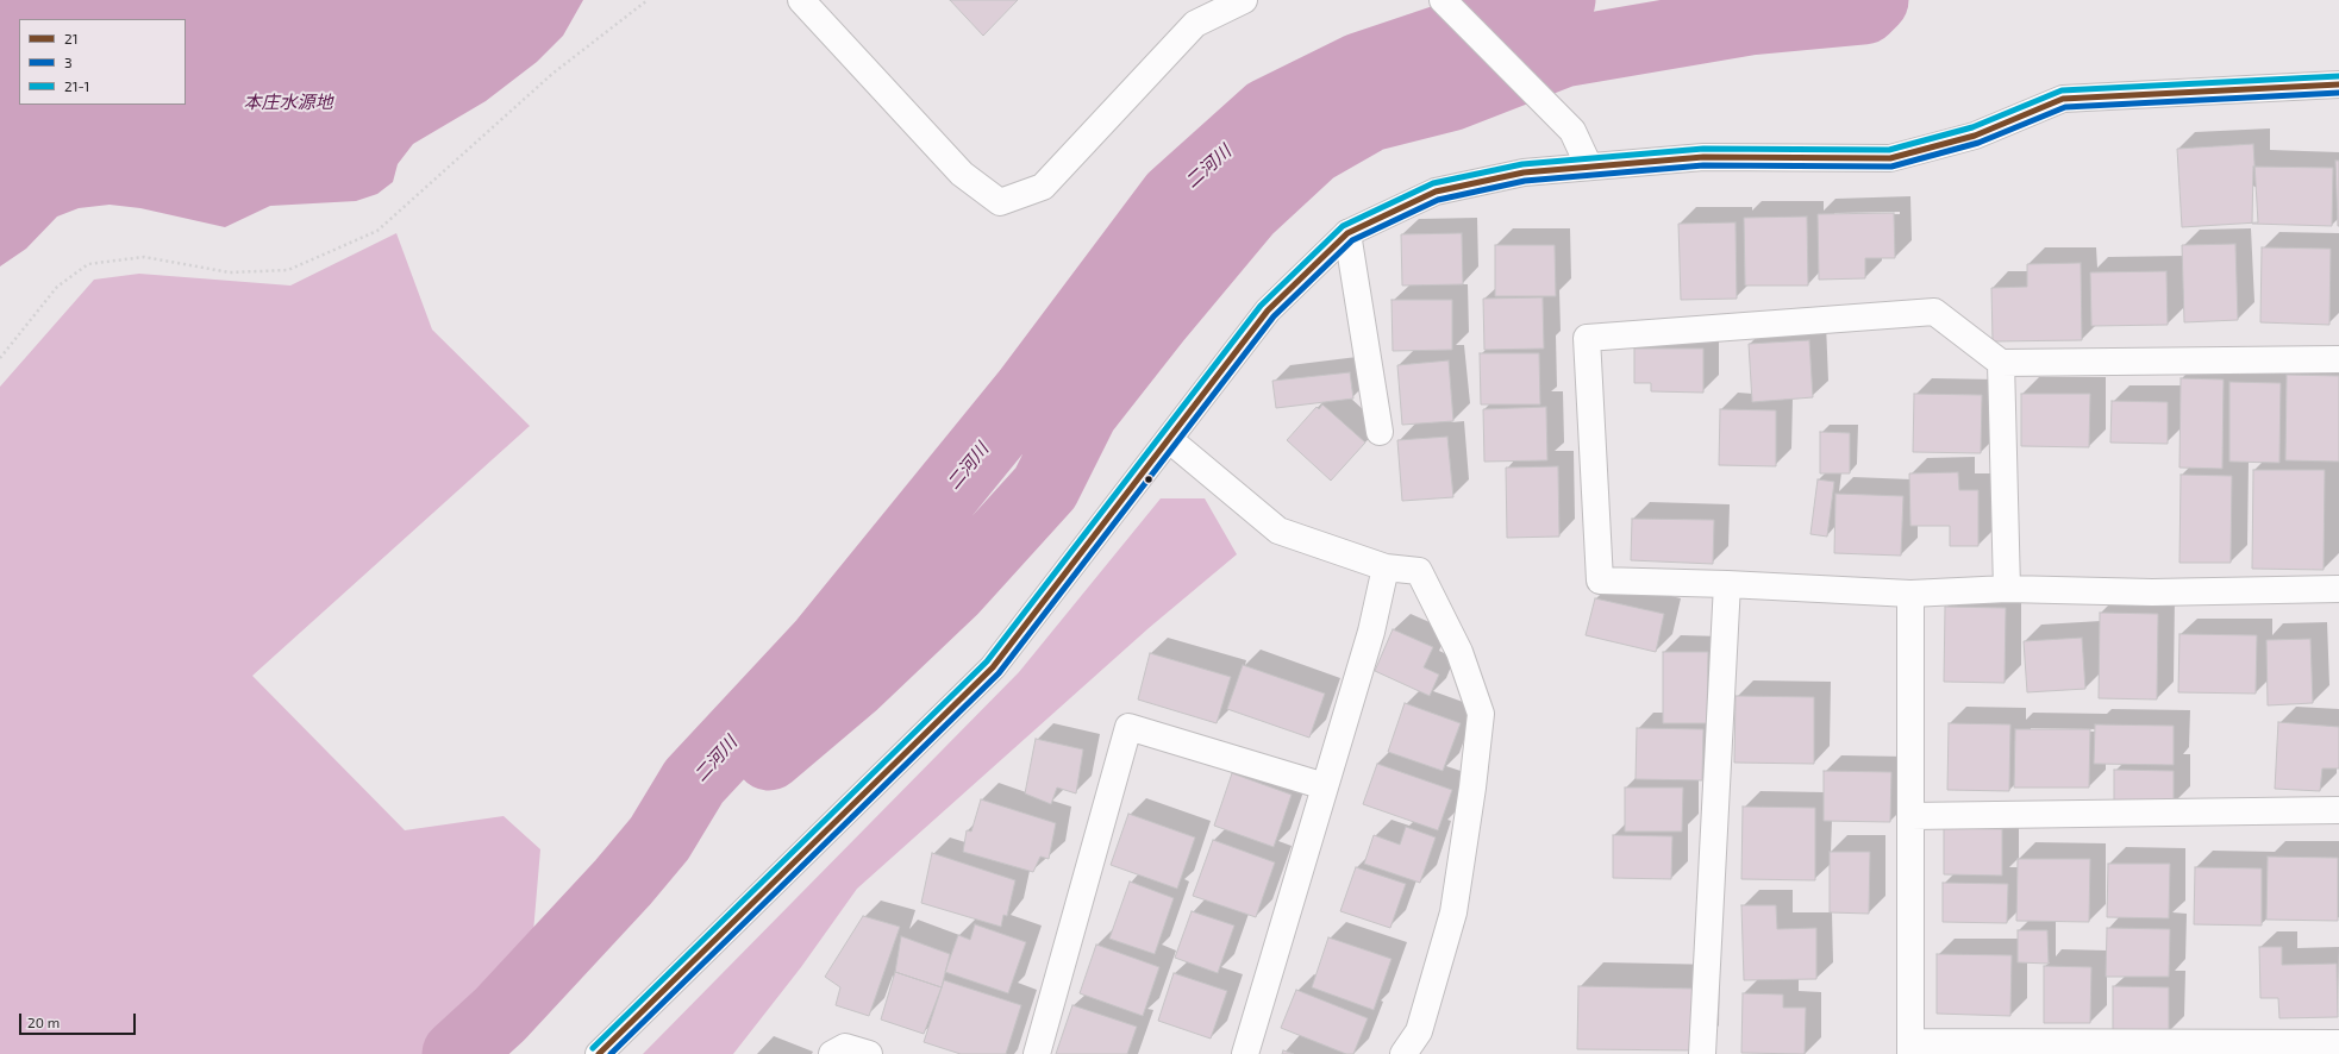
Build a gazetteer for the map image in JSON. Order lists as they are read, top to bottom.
{
  "water": ["本庄水源地", "二河川"],
  "lines": ["transit line 21-1", "transit line 21", "transit line 3"],
  "legend": ["21", "3", "21-1"],
  "scale_bar": "20 m"
}
